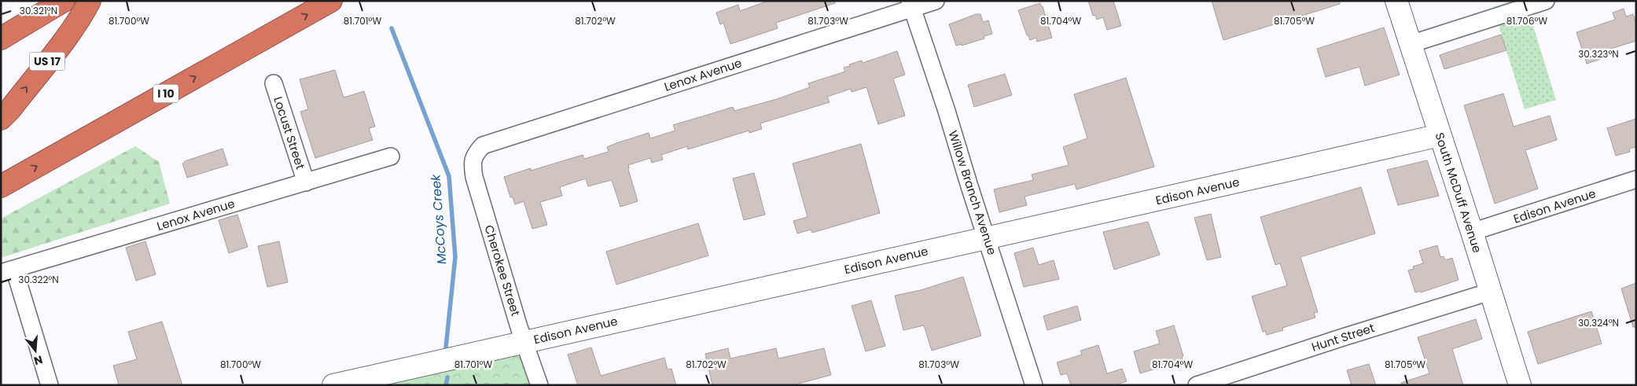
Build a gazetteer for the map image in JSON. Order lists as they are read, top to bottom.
{
  "streets": {
    "highway": ["US 17", "I 10"],
    "main road": ["Edison Avenue", "South McDuff Avenue"],
    "street": [
      "Lenox Avenue",
      "Locust Street",
      "Willow Branch Avenue",
      "Cherokee Street",
      "Hunt Street"
    ]
  },
  "crossings": [
    ["Lenox Avenue", "Locust Street"],
    ["Lenox Avenue", "Willow Branch Avenue"],
    ["Lenox Avenue", "Cherokee Street"],
    ["Edison Avenue", "Willow Branch Avenue"],
    ["Edison Avenue", "South McDuff Avenue"],
    ["Edison Avenue", "Cherokee Street"],
    ["South McDuff Avenue", "Hunt Street"]
  ],
  "water": ["McCoys Creek"],
  "north": "bottom",
  "coordinates": [
    "30.321°N",
    "81.700°W",
    "81.701°W",
    "81.702°W",
    "81.703°W",
    "81.704°W",
    "81.705°W",
    "81.706°W",
    "30.323°N",
    "30.322°N",
    "30.324°N"
  ]
}
